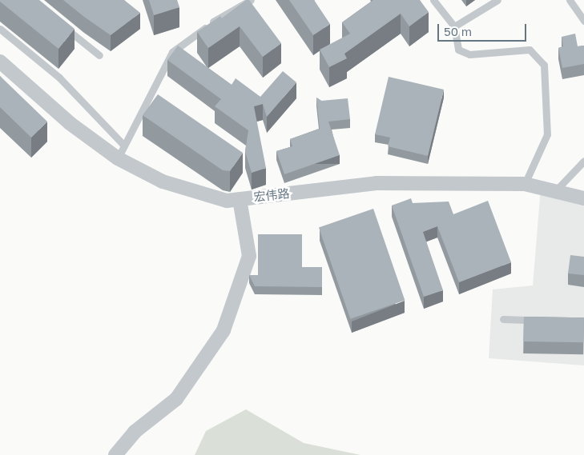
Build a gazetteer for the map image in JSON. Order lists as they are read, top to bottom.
{
  "streets": {
    "street": ["宏伟路"]
  },
  "scale_bar": "50 m"
}
